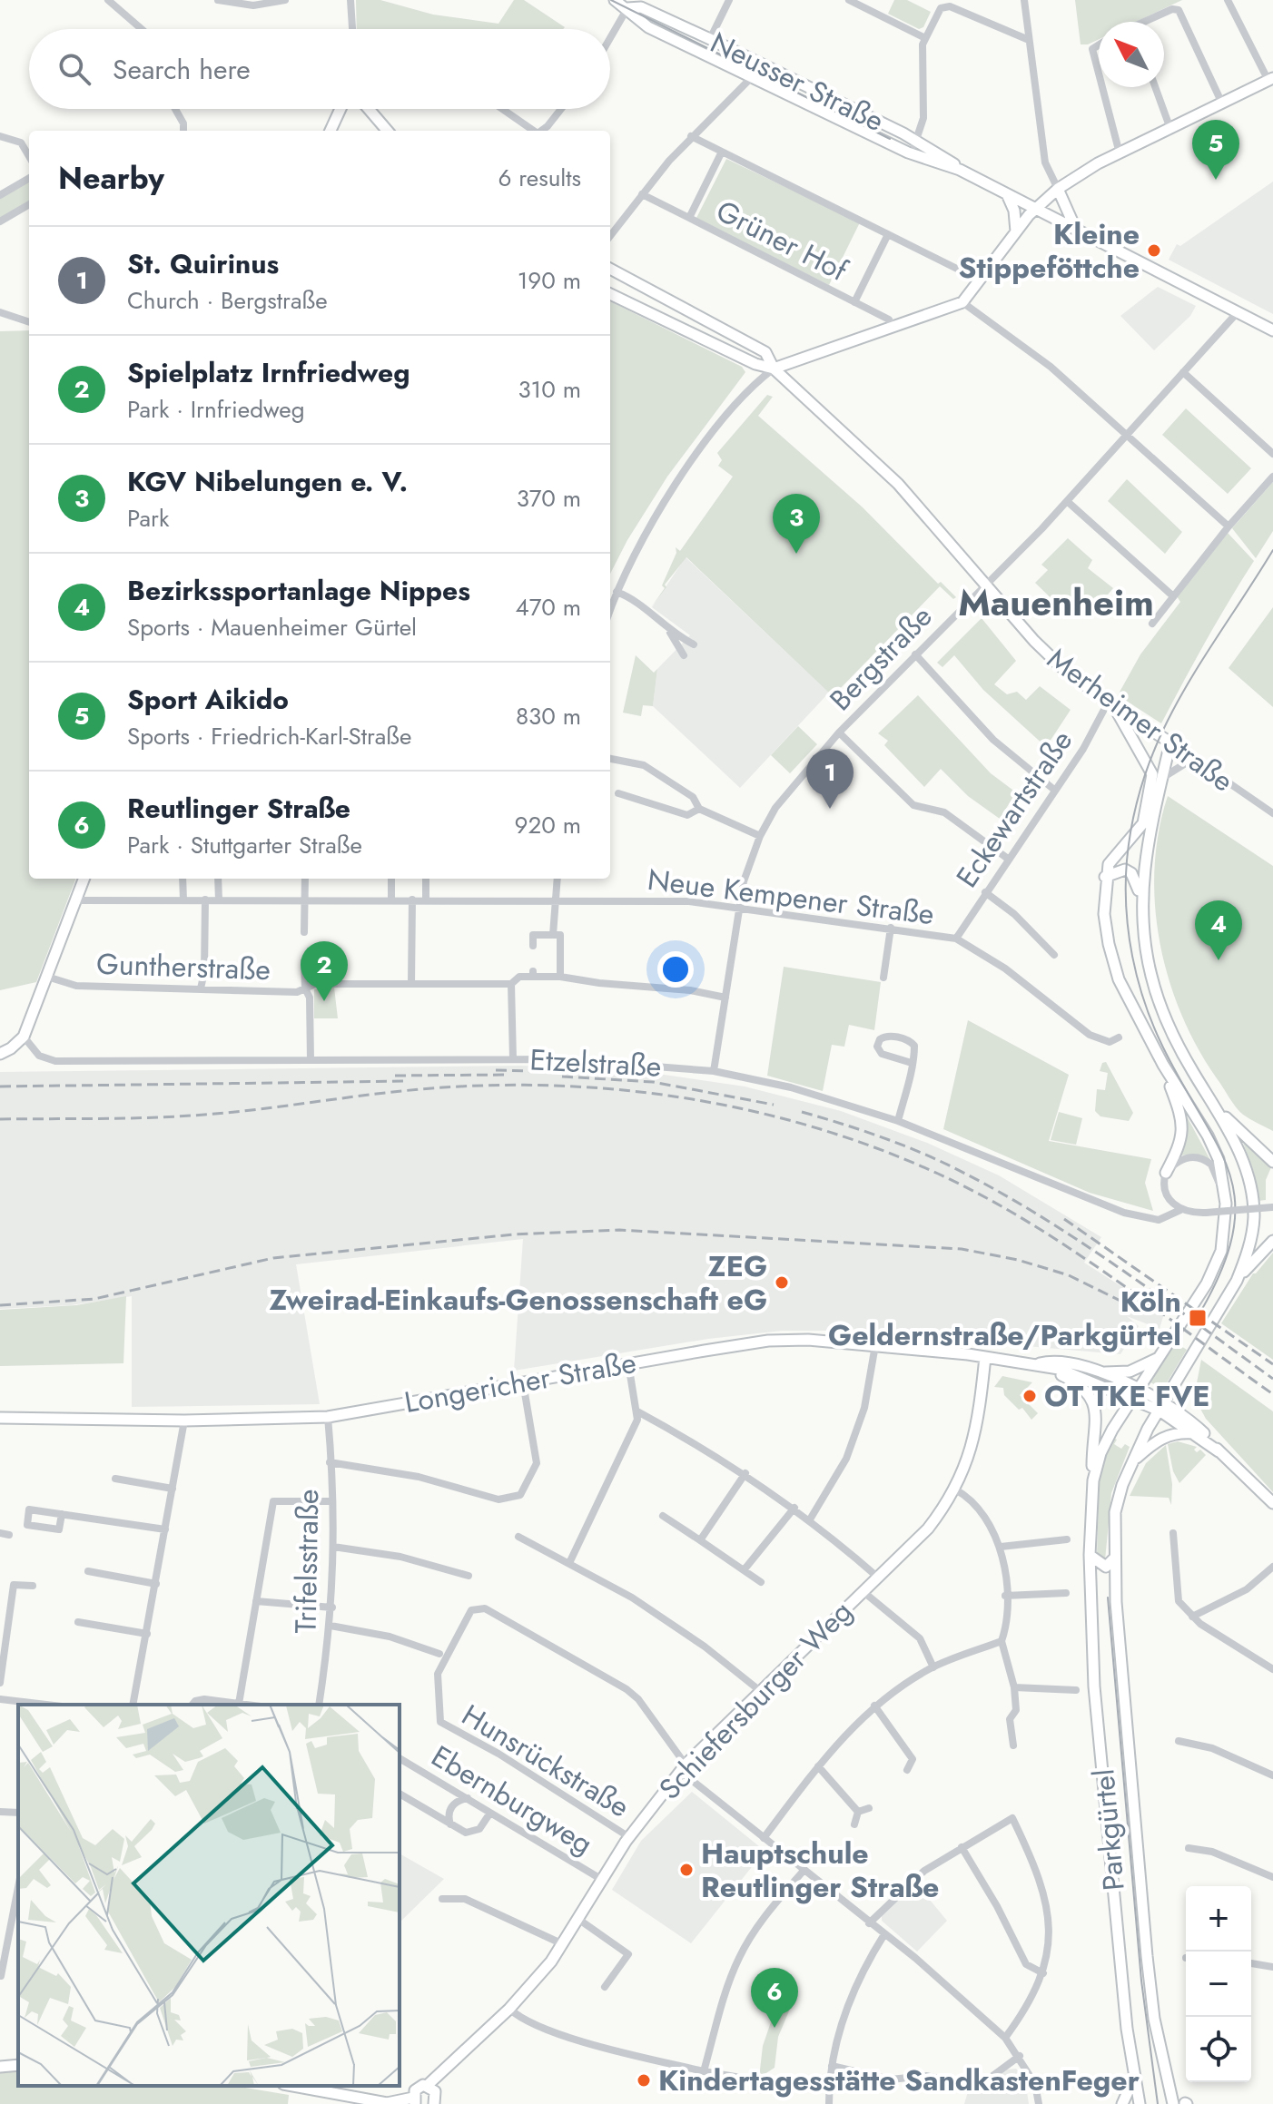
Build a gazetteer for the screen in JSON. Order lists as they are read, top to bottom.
{
  "streets": {
    "main road": [
      "Neusser Straße",
      "Merheimer Straße",
      "Longericher Straße",
      "Schiefersburger Weg",
      "Parkgürtel"
    ],
    "street": [
      "Grüner Hof",
      "Bergstraße",
      "Eckewartstraße",
      "Neue Kempener Straße",
      "Guntherstraße",
      "Etzelstraße",
      "Trifelsstraße",
      "Hunsrückstraße",
      "Ebernburgweg"
    ]
  },
  "crossings": [
    ["Neusser Straße", "Bergstraße"],
    ["Bergstraße", "Merheimer Straße"],
    ["Bergstraße", "Neue Kempener Straße"],
    ["Bergstraße", "Etzelstraße"],
    ["Merheimer Straße", "Eckewartstraße"],
    ["Eckewartstraße", "Neue Kempener Straße"],
    ["Longericher Straße", "Trifelsstraße"],
    ["Longericher Straße", "Schiefersburger Weg"],
    ["Longericher Straße", "Parkgürtel"],
    ["Schiefersburger Weg", "Hunsrückstraße"],
    ["Schiefersburger Weg", "Ebernburgweg"]
  ],
  "districts": ["Mauenheim"],
  "places": {
    "other": [
      "Kleine Stippeföttche",
      "ZEG Zweirad-Einkaufs-Genossenschaft eG",
      "OT TKE FVE",
      "Hauptschule Reutlinger Straße",
      "Kindertagesstätte SandkastenFeger"
    ],
    "transit": ["Köln Geldernstraße/Parkgürtel"]
  },
  "north": "top left",
  "page": {
    "search": "Search here",
    "pins": [
      "5",
      "3",
      "1",
      "4",
      "2",
      "6"
    ],
    "heading": ["Nearby", "6 results"],
    "list": [
      {
        "mark": "1",
        "name": "St. Quirinus",
        "note": "Church · Bergstraße",
        "value": "190 m"
      },
      {
        "mark": "2",
        "name": "Spielplatz Irnfriedweg",
        "note": "Park · Irnfriedweg",
        "value": "310 m"
      },
      {
        "mark": "3",
        "name": "KGV Nibelungen e. V.",
        "note": "Park",
        "value": "370 m"
      },
      {
        "mark": "4",
        "name": "Bezirkssportanlage Nippes",
        "note": "Sports · Mauenheimer Gürtel",
        "value": "470 m"
      },
      {
        "mark": "5",
        "name": "Sport Aikido",
        "note": "Sports · Friedrich-Karl-Straße",
        "value": "830 m"
      },
      {
        "mark": "6",
        "name": "Reutlinger Straße",
        "note": "Park · Stuttgarter Straße",
        "value": "920 m"
      }
    ],
    "map_buttons": ["+", "−"]
  }
}
